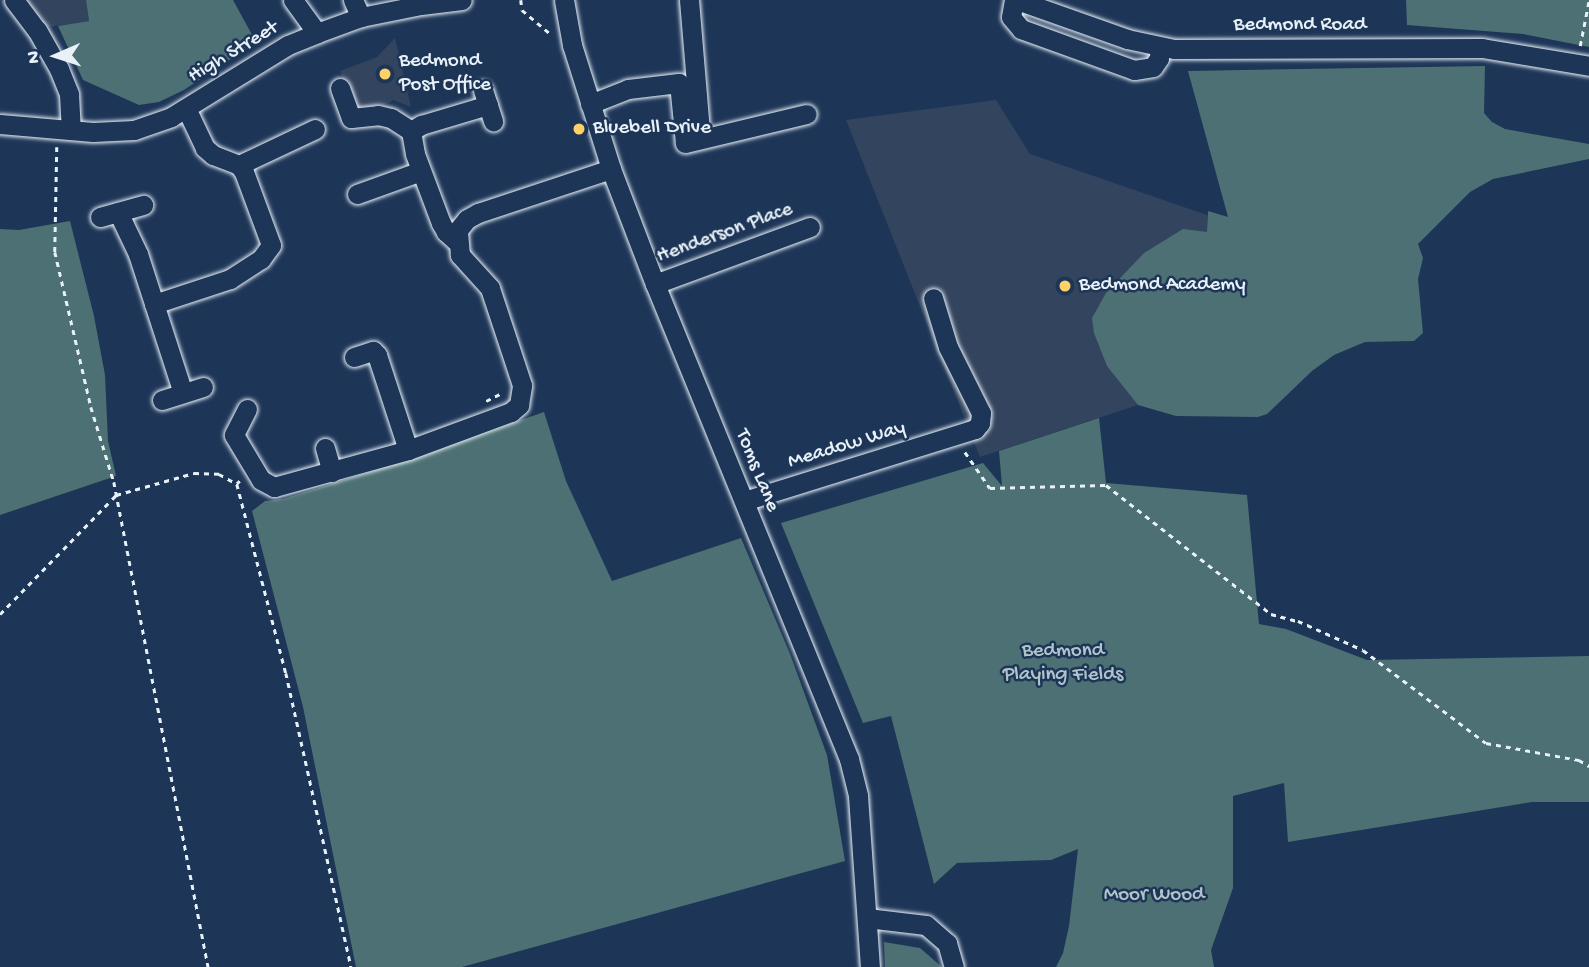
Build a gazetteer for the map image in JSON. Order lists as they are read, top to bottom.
{
  "streets": {
    "street": [
      "Bedmond Road",
      "High Street",
      "Henderson Place",
      "Meadow Way",
      "Toms Lane"
    ]
  },
  "crossings": [
    ["Henderson Place", "Toms Lane"],
    ["Meadow Way", "Toms Lane"]
  ],
  "parks": ["Bedmond Playing Fields", "Moor Wood"],
  "places": ["Bedmond Post Office", "Bluebell Drive", "Bedmond Academy"],
  "north": "left"
}
